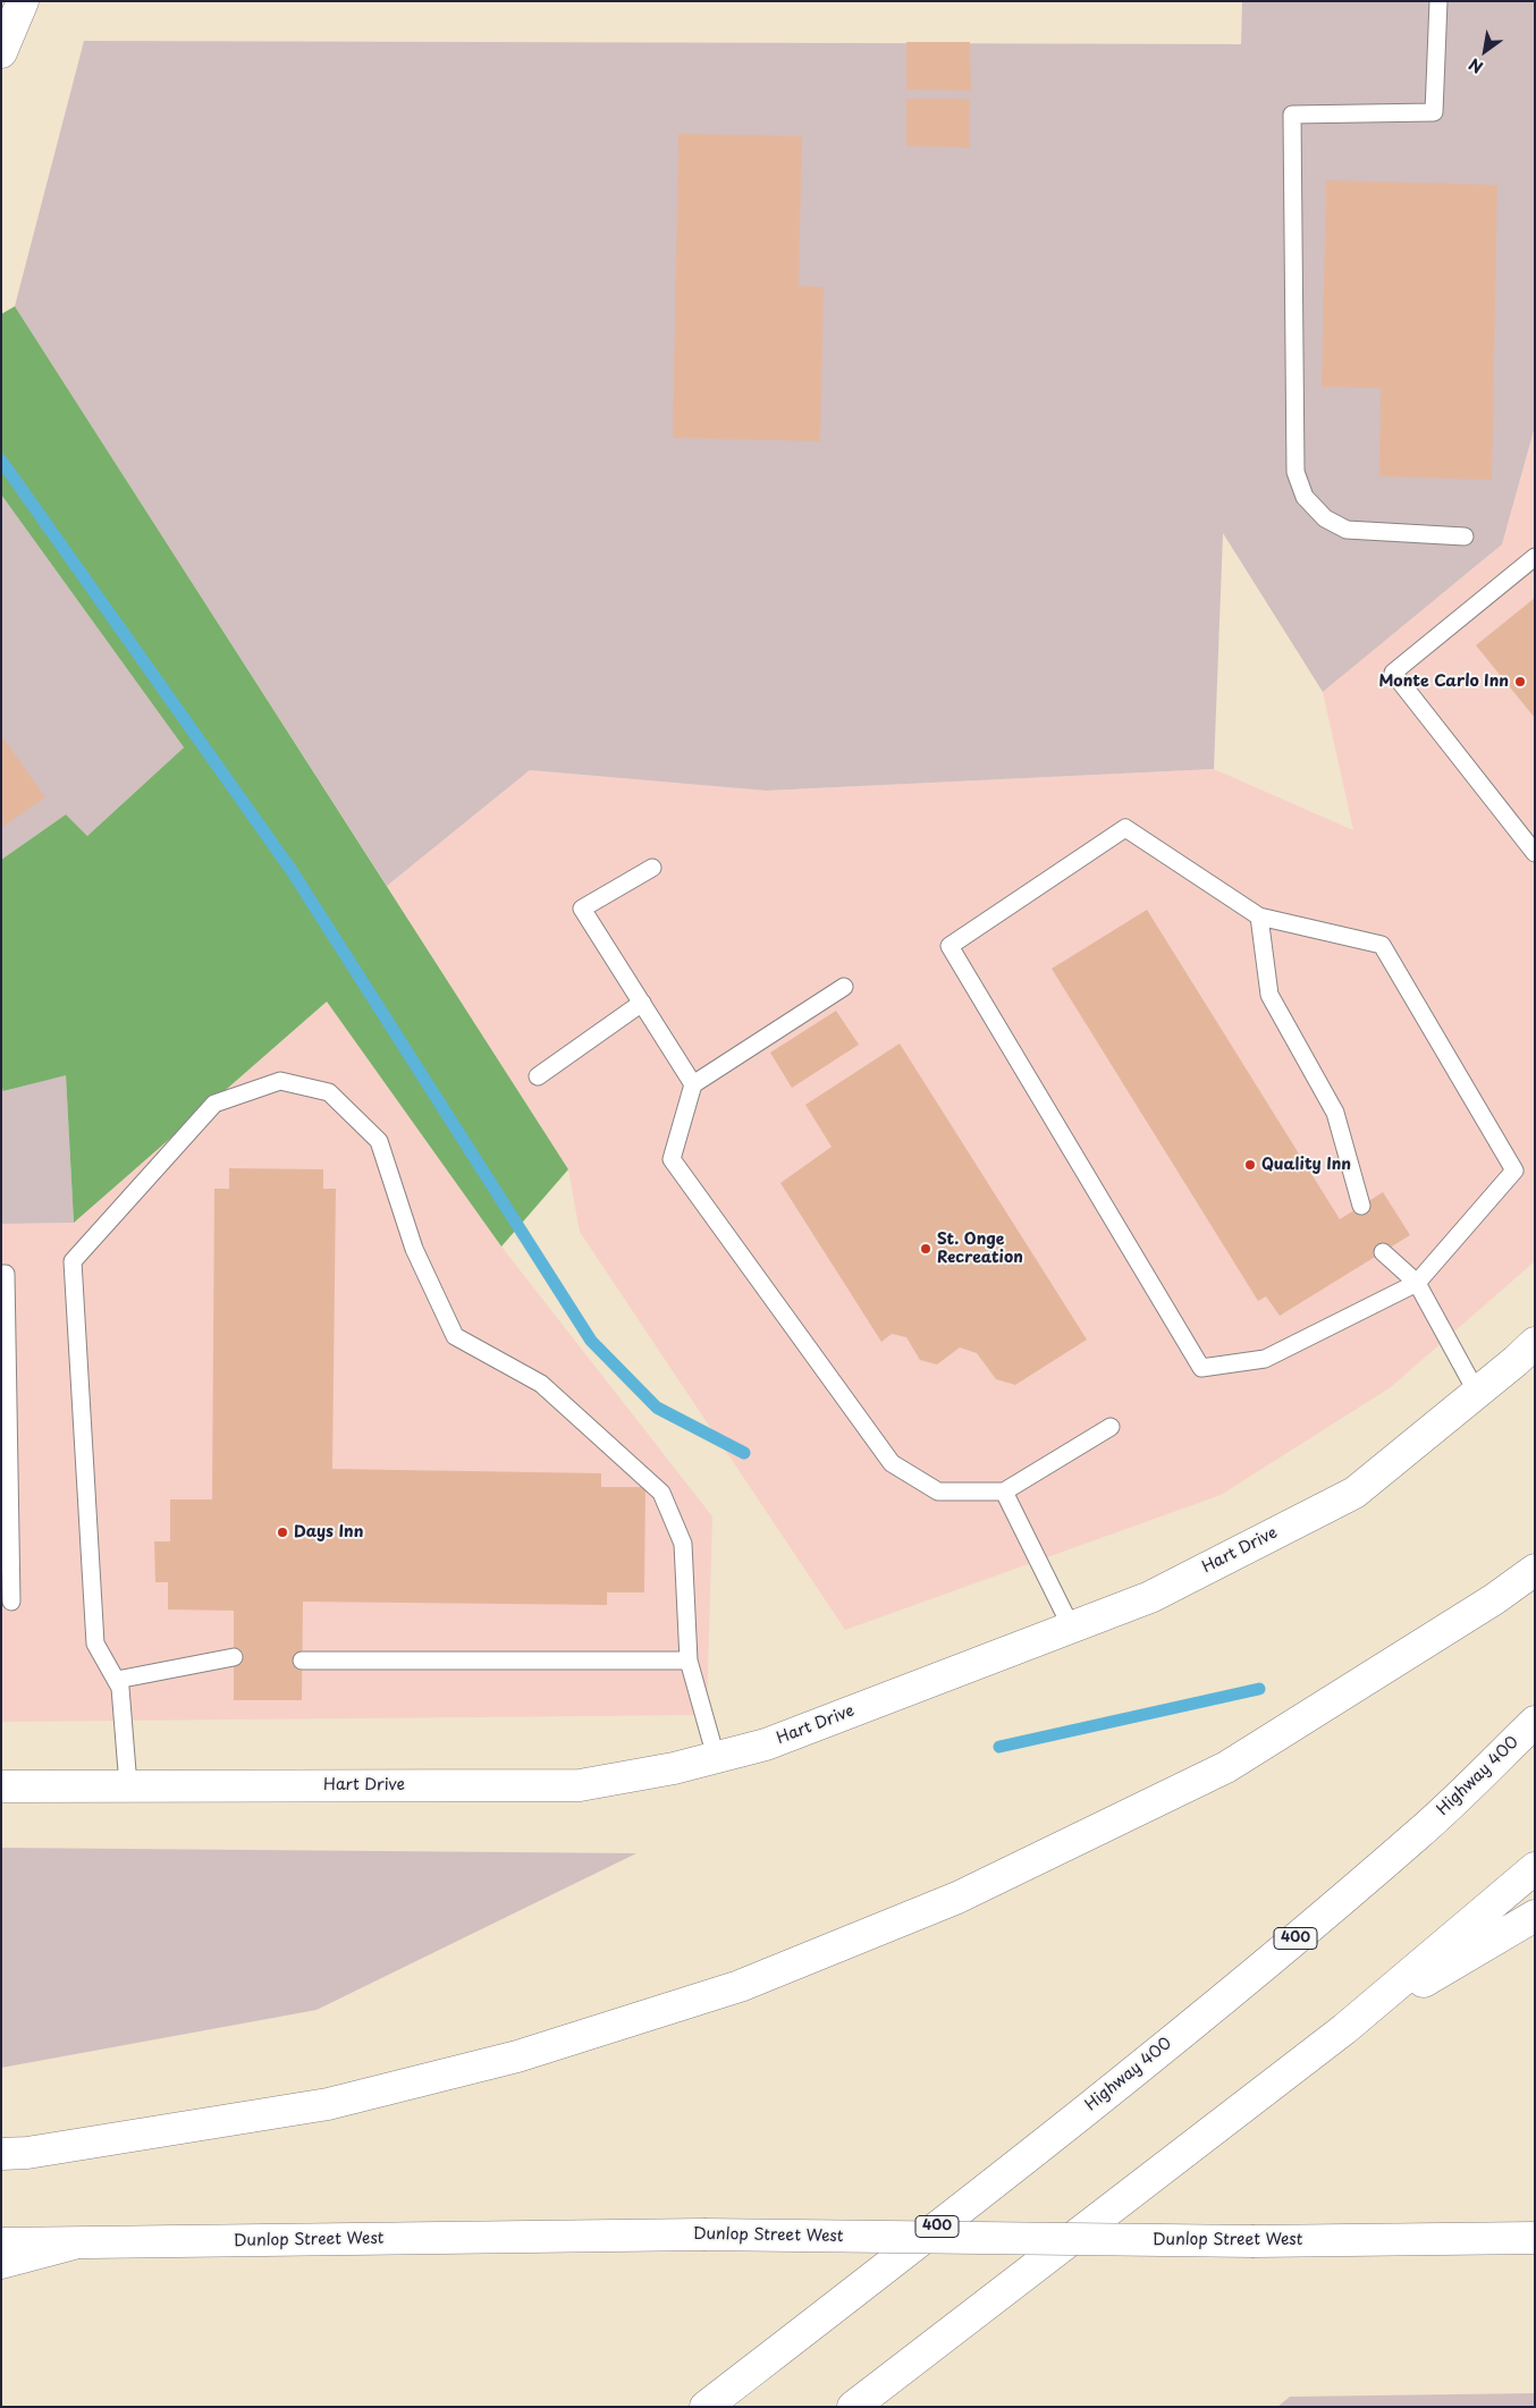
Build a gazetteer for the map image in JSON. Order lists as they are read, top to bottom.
{
  "streets": {
    "main road": [
      "Hart Drive",
      "Highway 400",
      "400",
      "Dunlop Street West"
    ]
  },
  "places": [
    "Monte Carlo Inn",
    "Quality Inn",
    "St. Onge Recreation",
    "Days Inn"
  ],
  "north": "bottom left"
}
